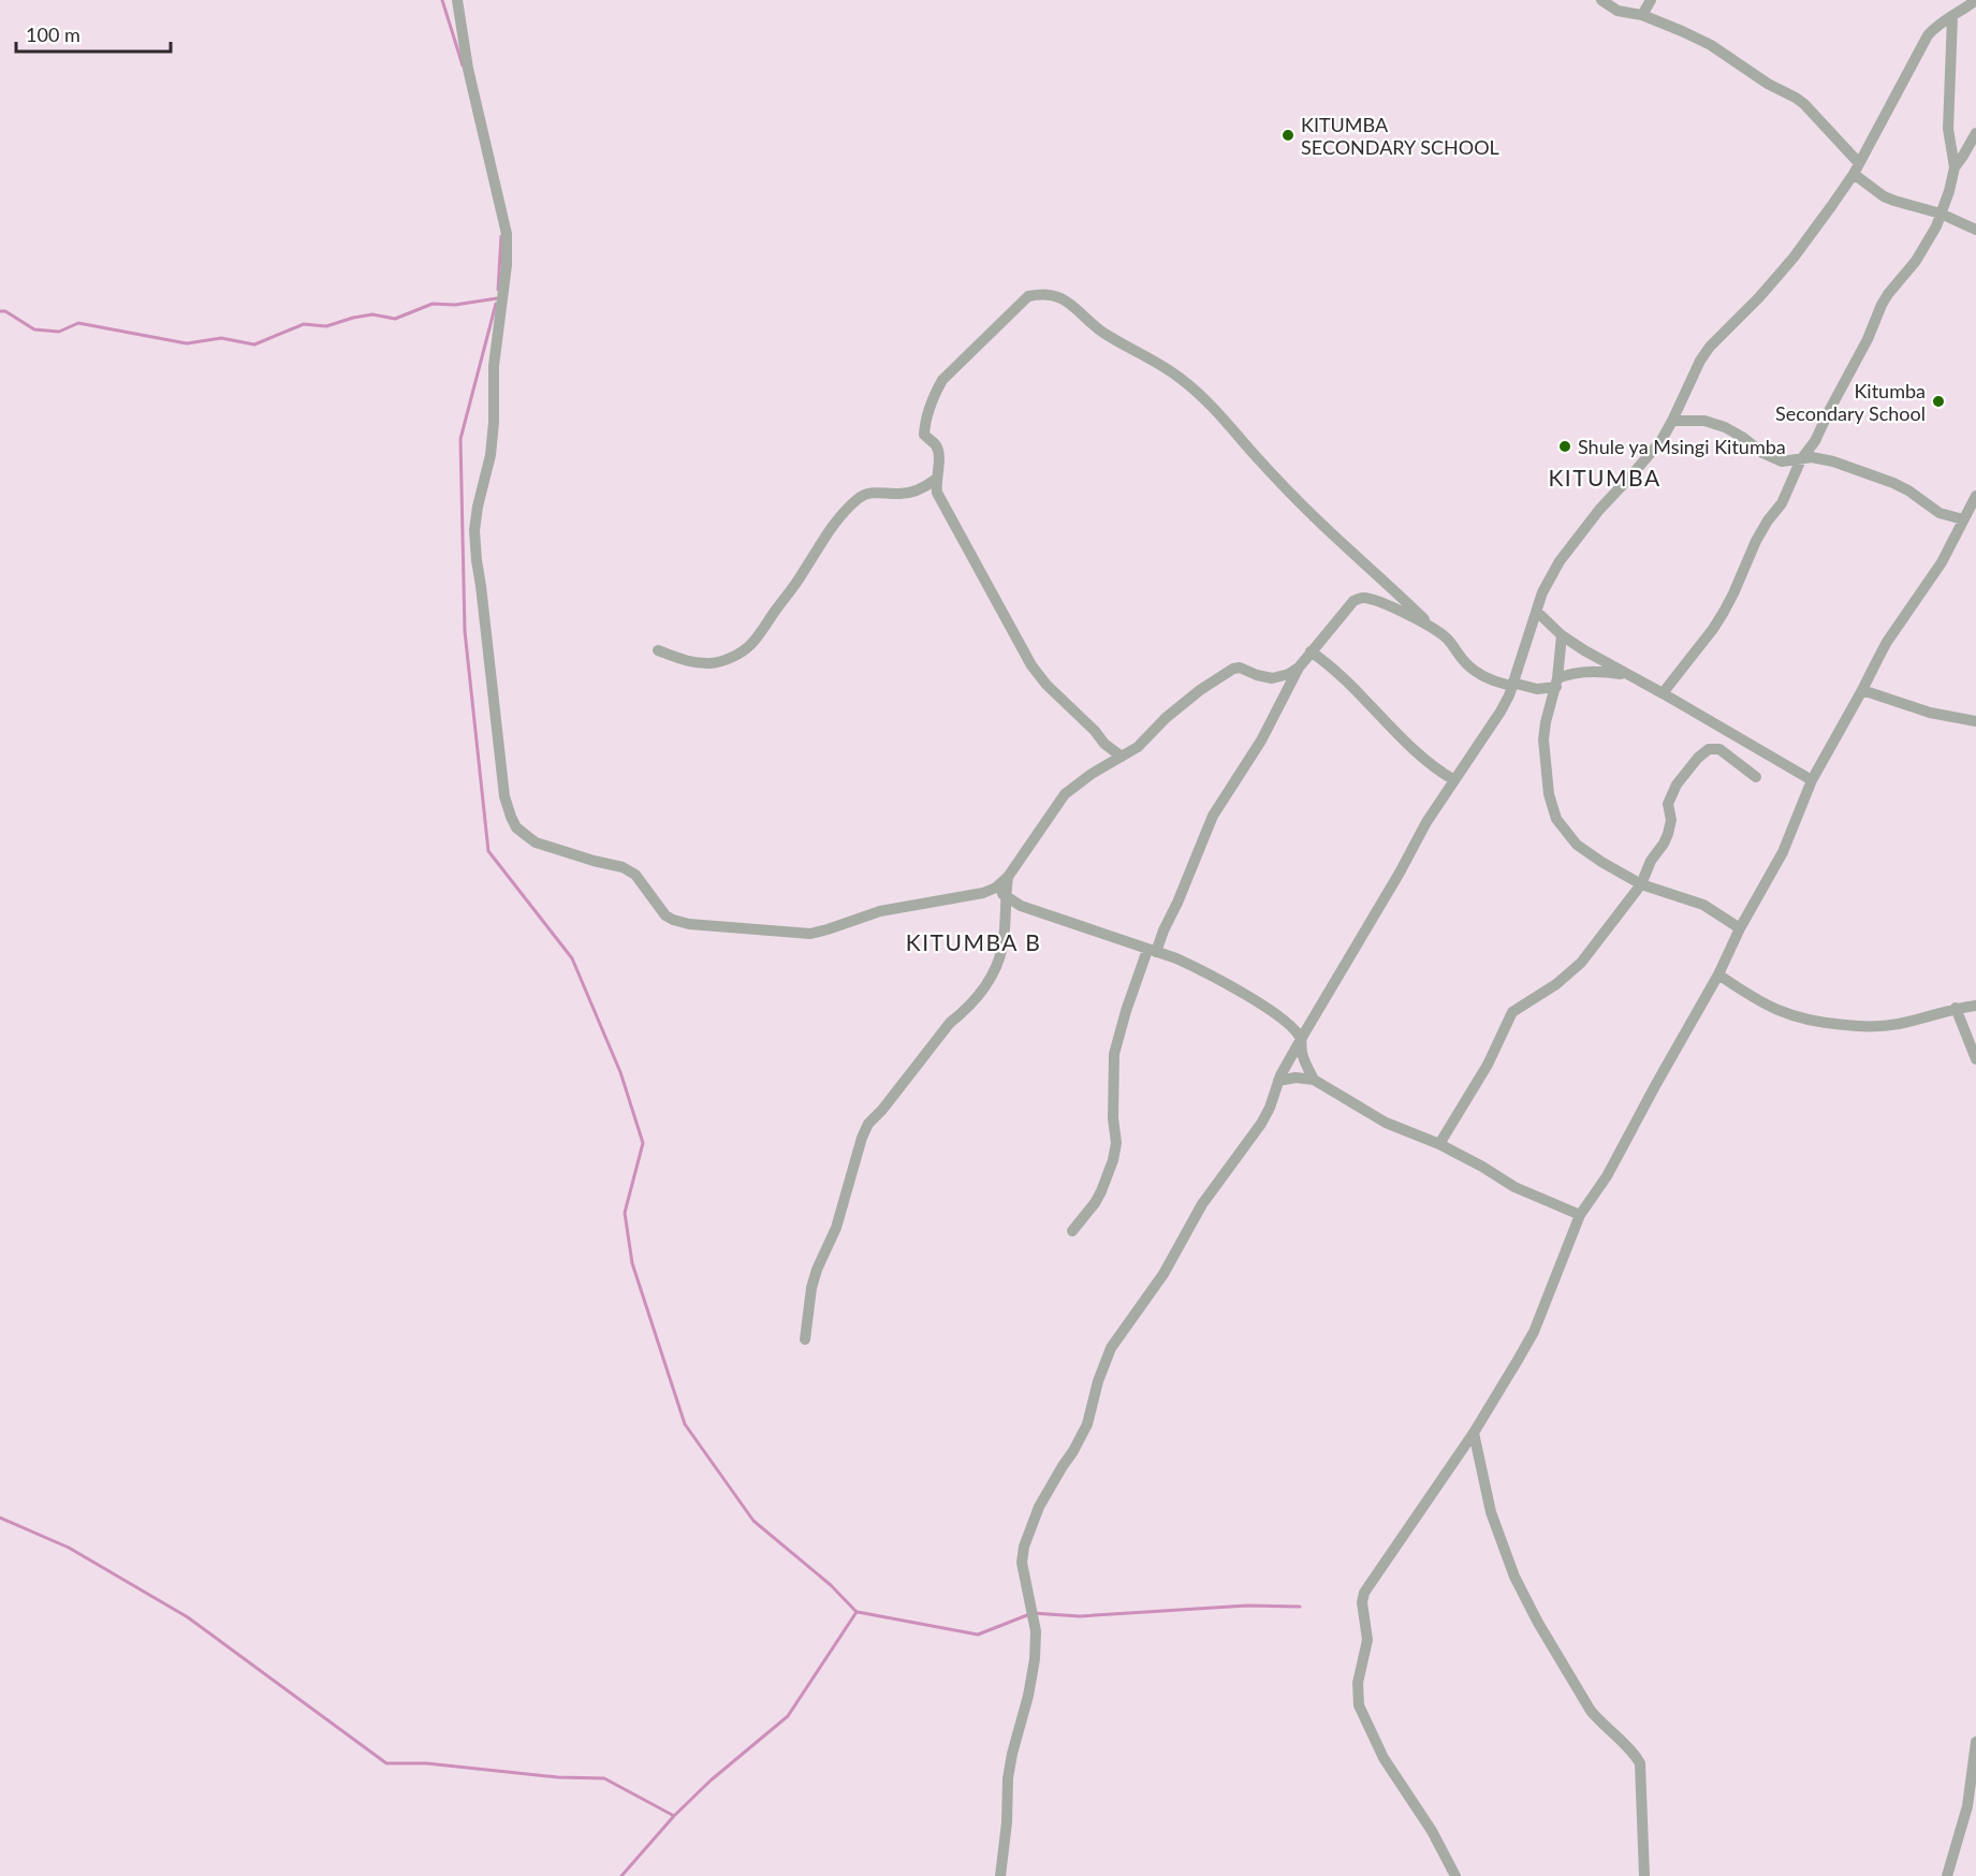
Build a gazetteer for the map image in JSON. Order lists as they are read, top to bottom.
{
  "districts": ["KITUMBA", "KITUMBA B"],
  "places": ["KITUMBA SECONDARY SCHOOL", "Kitumba Secondary School", "Shule ya Msingi Kitumba"],
  "scale_bar": "100 m"
}
